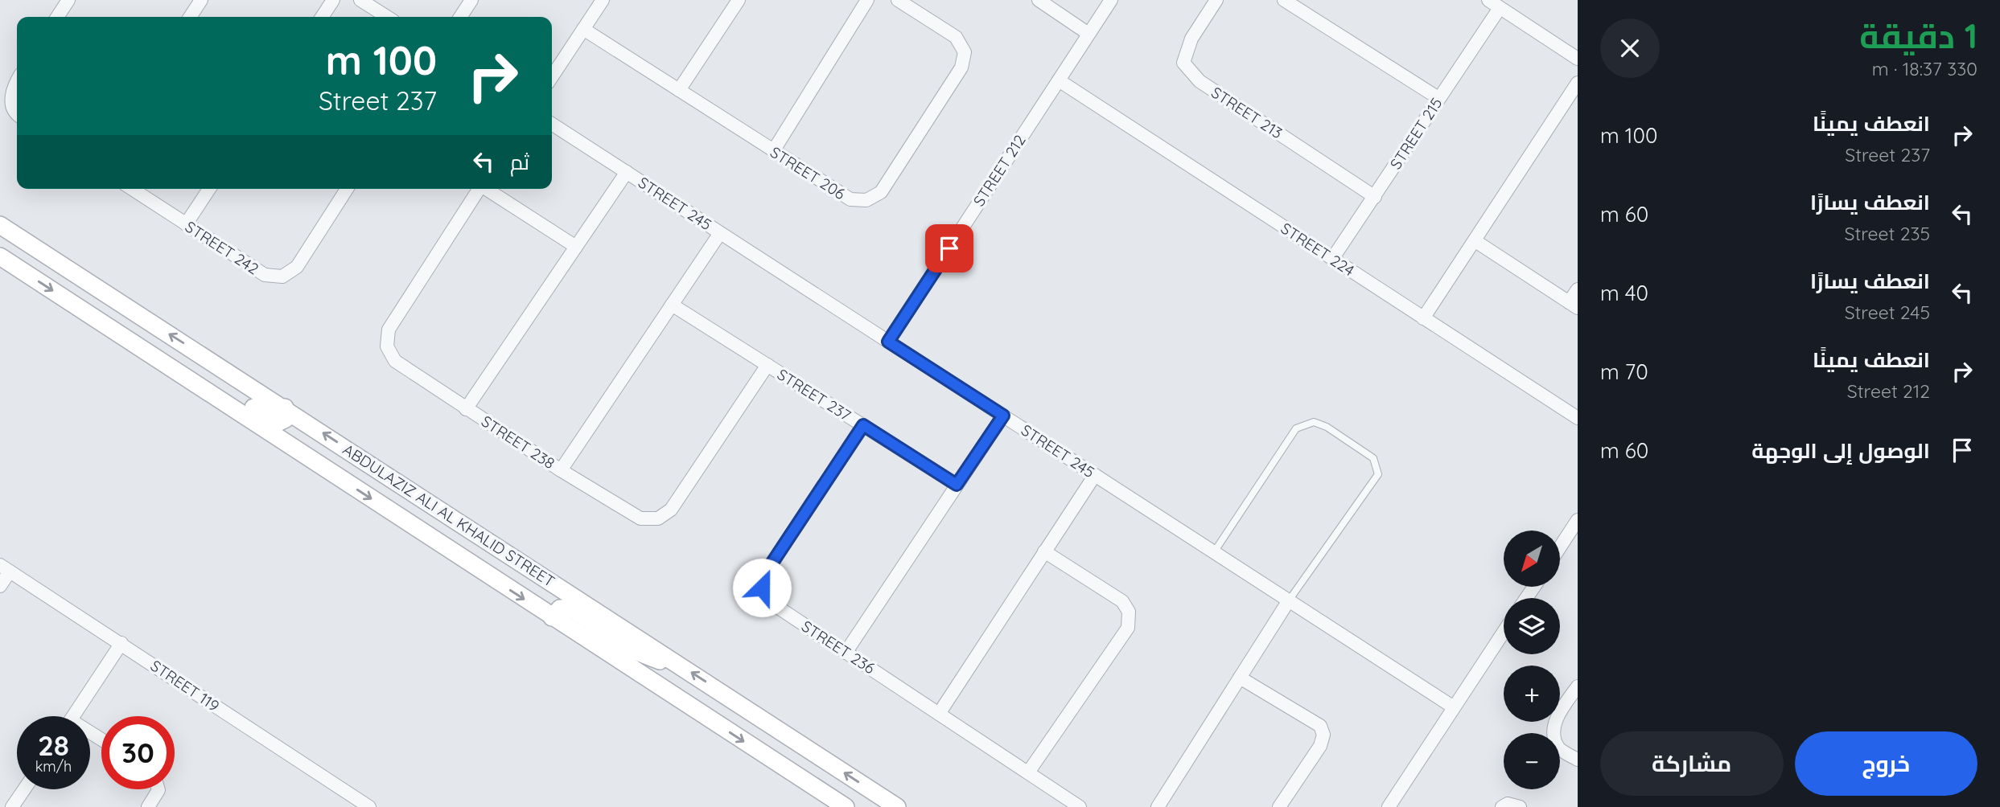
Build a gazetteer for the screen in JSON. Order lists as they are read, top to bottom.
{
  "streets": {
    "street": [
      "STREET 213",
      "STREET 215",
      "STREET 212",
      "STREET 206",
      "STREET 245",
      "STREET 242",
      "STREET 224",
      "STREET 237",
      "STREET 238",
      "ABDULAZIZ ALI AL KHALID STREET",
      "STREET 236",
      "STREET 119"
    ]
  },
  "crossings": [
    ["STREET 213", "STREET 215"],
    ["STREET 215", "STREET 224"],
    ["STREET 212", "STREET 245"],
    ["STREET 212", "STREET 224"],
    ["STREET 237", "STREET 238"],
    ["STREET 237", "STREET 236"]
  ],
  "north": "bottom left",
  "page": {
    "heading": ["1 دقيقة", "330 m · 18:37"],
    "turn": ["100 m", "Street 237"],
    "list": [
      {
        "name": "انعطف يمينًا",
        "note": "Street 237",
        "value": "100 m"
      },
      {
        "name": "انعطف يسارًا",
        "note": "Street 235",
        "value": "60 m"
      },
      {
        "name": "انعطف يسارًا",
        "note": "Street 245",
        "value": "40 m"
      },
      {
        "name": "انعطف يمينًا",
        "note": "Street 212",
        "value": "70 m"
      },
      {
        "name": "الوصول إلى الوجهة",
        "value": "60 m"
      }
    ],
    "then": "ثم",
    "map_buttons": ["+", "−"],
    "speed": "28 km/h",
    "limit": "30",
    "buttons": ["خروج", "مشاركة"]
  }
}
